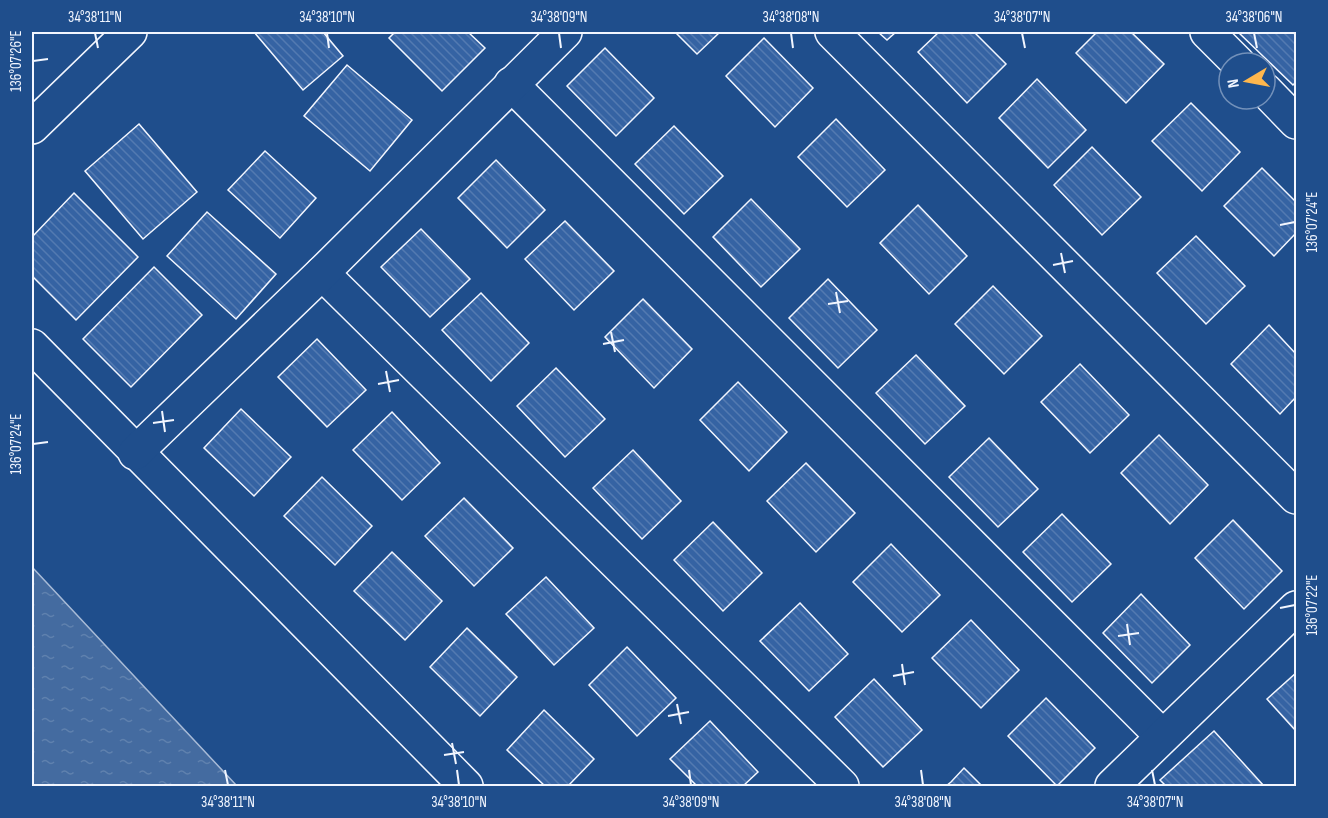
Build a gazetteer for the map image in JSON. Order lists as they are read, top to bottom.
{
  "north": "left",
  "coordinates": [
    "34°38'11\"N",
    "34°38'10\"N",
    "34°38'09\"N",
    "34°38'08\"N",
    "34°38'07\"N",
    "34°38'06\"N",
    "136°07'26\"E",
    "136°07'24\"E",
    "136°07'22\"E"
  ]
}
